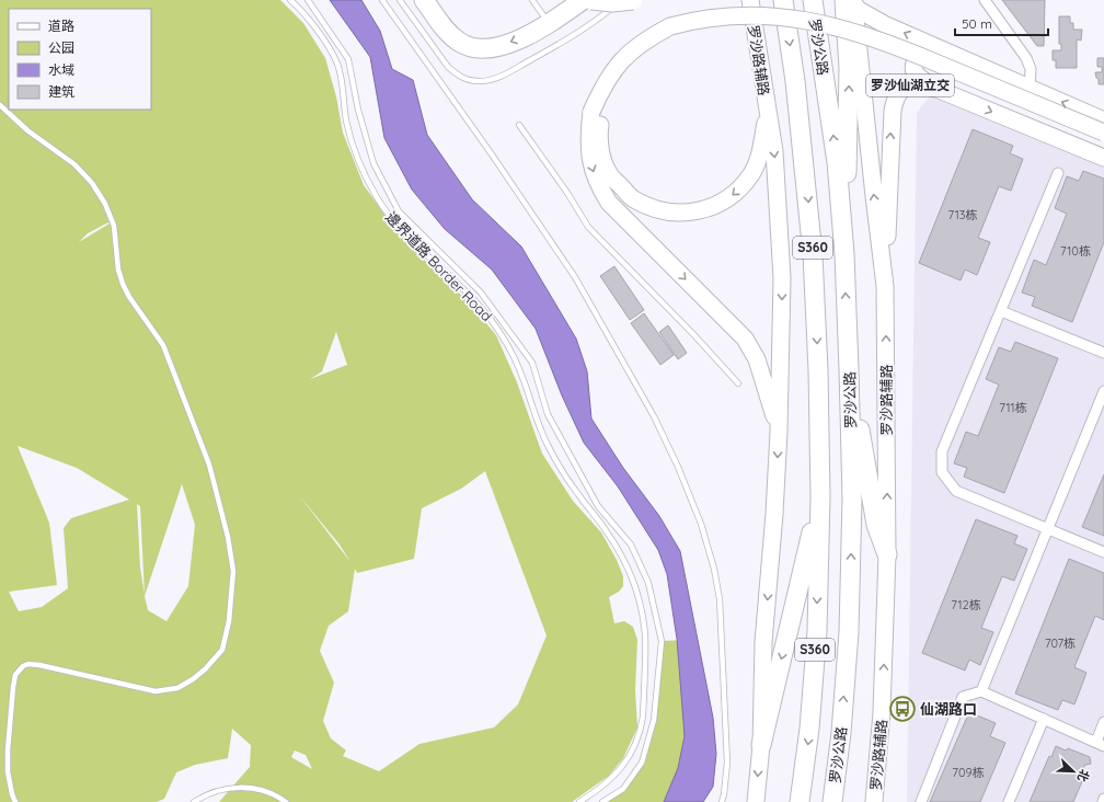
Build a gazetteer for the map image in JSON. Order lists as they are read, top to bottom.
{
  "streets": {
    "highway": ["罗沙公路", "S360"],
    "main road": ["罗沙路辅路", "罗沙仙湖立交"],
    "lane": ["邊界道路 Border Road"]
  },
  "crossings": [
    ["罗沙路辅路", "罗沙仙湖立交"]
  ],
  "places": {
    "bus stop": ["仙湖路口"]
  },
  "house_numbers": [
    "713栋",
    "710栋",
    "711栋",
    "712栋",
    "707栋",
    "709栋"
  ],
  "legend": [
    "道路",
    "公园",
    "水域",
    "建筑"
  ],
  "scale_bar": "50 m",
  "north": "bottom right"
}
